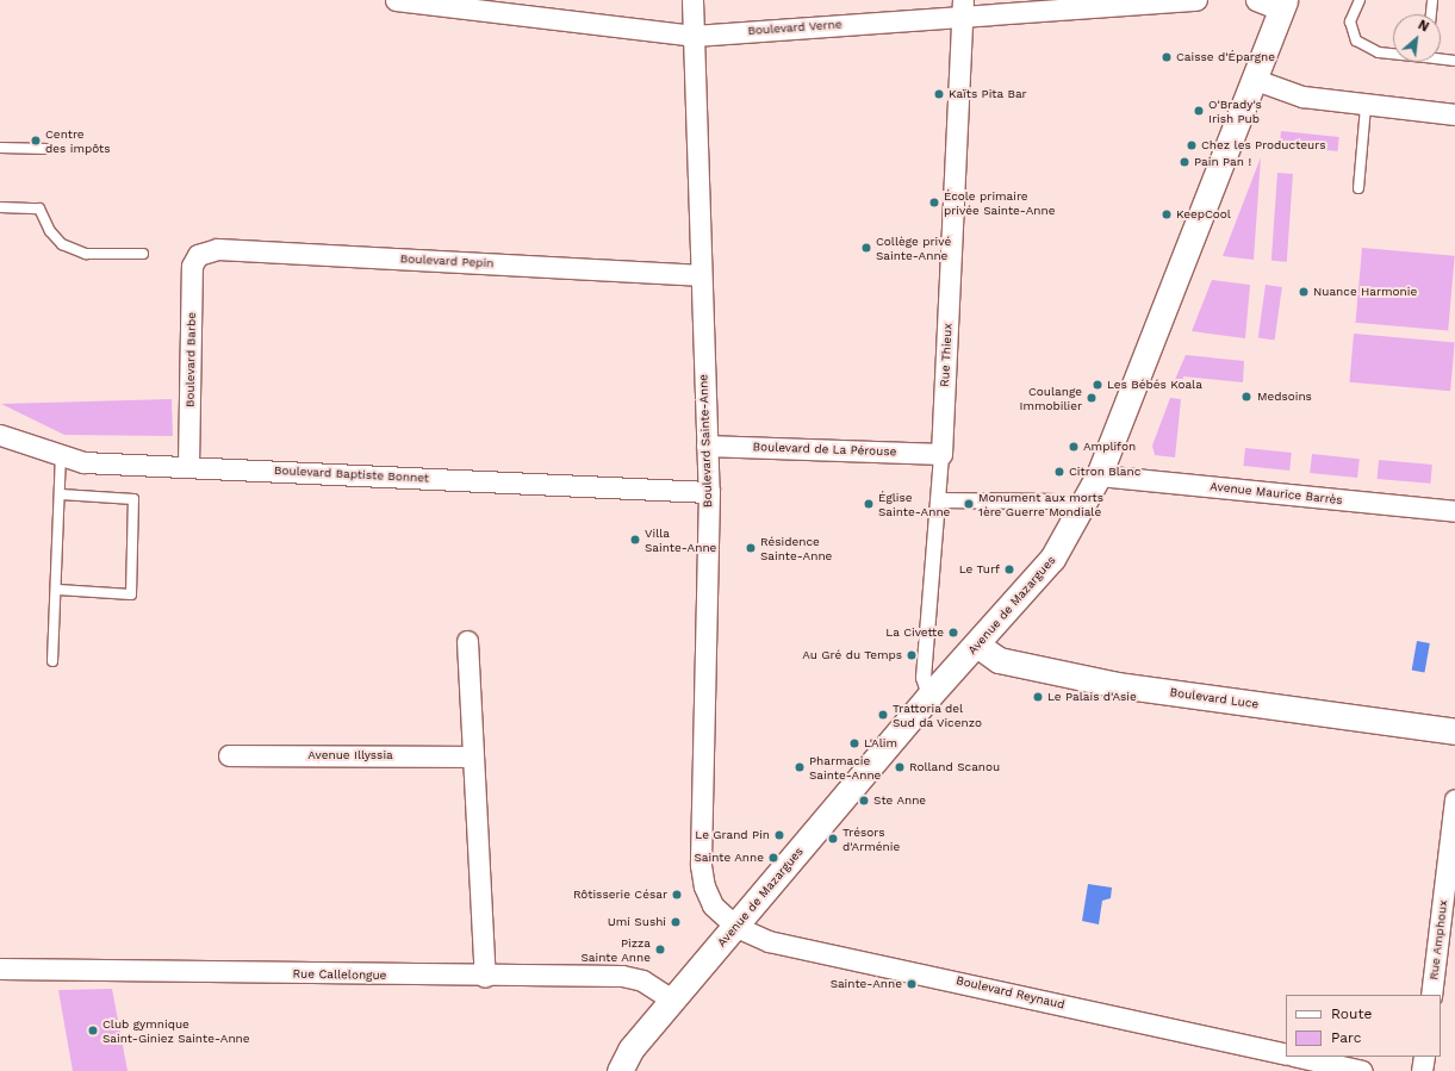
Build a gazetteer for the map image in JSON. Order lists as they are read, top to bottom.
{
  "streets": {
    "street": [
      "Boulevard Verne",
      "Boulevard Pepin",
      "Rue Thieux",
      "Boulevard Barbe",
      "Boulevard Sainte-Anne",
      "Boulevard de La Pérouse",
      "Boulevard Baptiste Bonnet",
      "Avenue Maurice Barrès",
      "Avenue de Mazargues",
      "Boulevard Luce",
      "Avenue Illyssia",
      "Rue Amphoux",
      "Rue Callelongue",
      "Boulevard Reynaud"
    ]
  },
  "crossings": [
    ["Boulevard Verne", "Rue Thieux"],
    ["Boulevard Verne", "Boulevard Sainte-Anne"],
    ["Boulevard Pepin", "Boulevard Barbe"],
    ["Boulevard Pepin", "Boulevard Sainte-Anne"],
    ["Rue Thieux", "Boulevard de La Pérouse"],
    ["Rue Thieux", "Avenue de Mazargues"],
    ["Boulevard Barbe", "Boulevard Baptiste Bonnet"],
    ["Boulevard Sainte-Anne", "Boulevard de La Pérouse"],
    ["Boulevard Sainte-Anne", "Boulevard Baptiste Bonnet"],
    ["Boulevard Sainte-Anne", "Avenue de Mazargues"],
    ["Boulevard Sainte-Anne", "Boulevard Reynaud"],
    ["Avenue Maurice Barrès", "Avenue de Mazargues"],
    ["Avenue de Mazargues", "Boulevard Luce"],
    ["Avenue de Mazargues", "Rue Callelongue"],
    ["Avenue de Mazargues", "Boulevard Reynaud"]
  ],
  "places": [
    "Caisse d'Épargne",
    "Kaïts Pita Bar",
    "O'Brady's Irish Pub",
    "Centre des impôts",
    "Chez les Producteurs",
    "Pain Pan !",
    "École primaire privée Sainte-Anne",
    "KeepCool",
    "Collège privé Sainte-Anne",
    "Nuance Harmonie",
    "Les Bébés Koala",
    "Medsoins",
    "Coulange Immobilier",
    "Amplifon",
    "Citron Blanc",
    "Église Sainte-Anne",
    "Monument aux morts 1ère Guerre Mondiale",
    "Villa Sainte-Anne",
    "Résidence Sainte-Anne",
    "Le Turf",
    "La Civette",
    "Au Gré du Temps",
    "Le Palais d'Asie",
    "Trattoria del Sud da Vicenzo",
    "L'Alim",
    "Pharmacie Sainte-Anne",
    "Rolland Scanou",
    "Ste Anne",
    "Le Grand Pin",
    "Trésors d'Arménie",
    "Sainte Anne",
    "Rôtisserie César",
    "Umi Sushi",
    "Pizza Sainte Anne",
    "Sainte-Anne",
    "Club gymnique Saint-Giniez Sainte-Anne"
  ],
  "legend": ["Route", "Parc"],
  "north": "top right"
}
